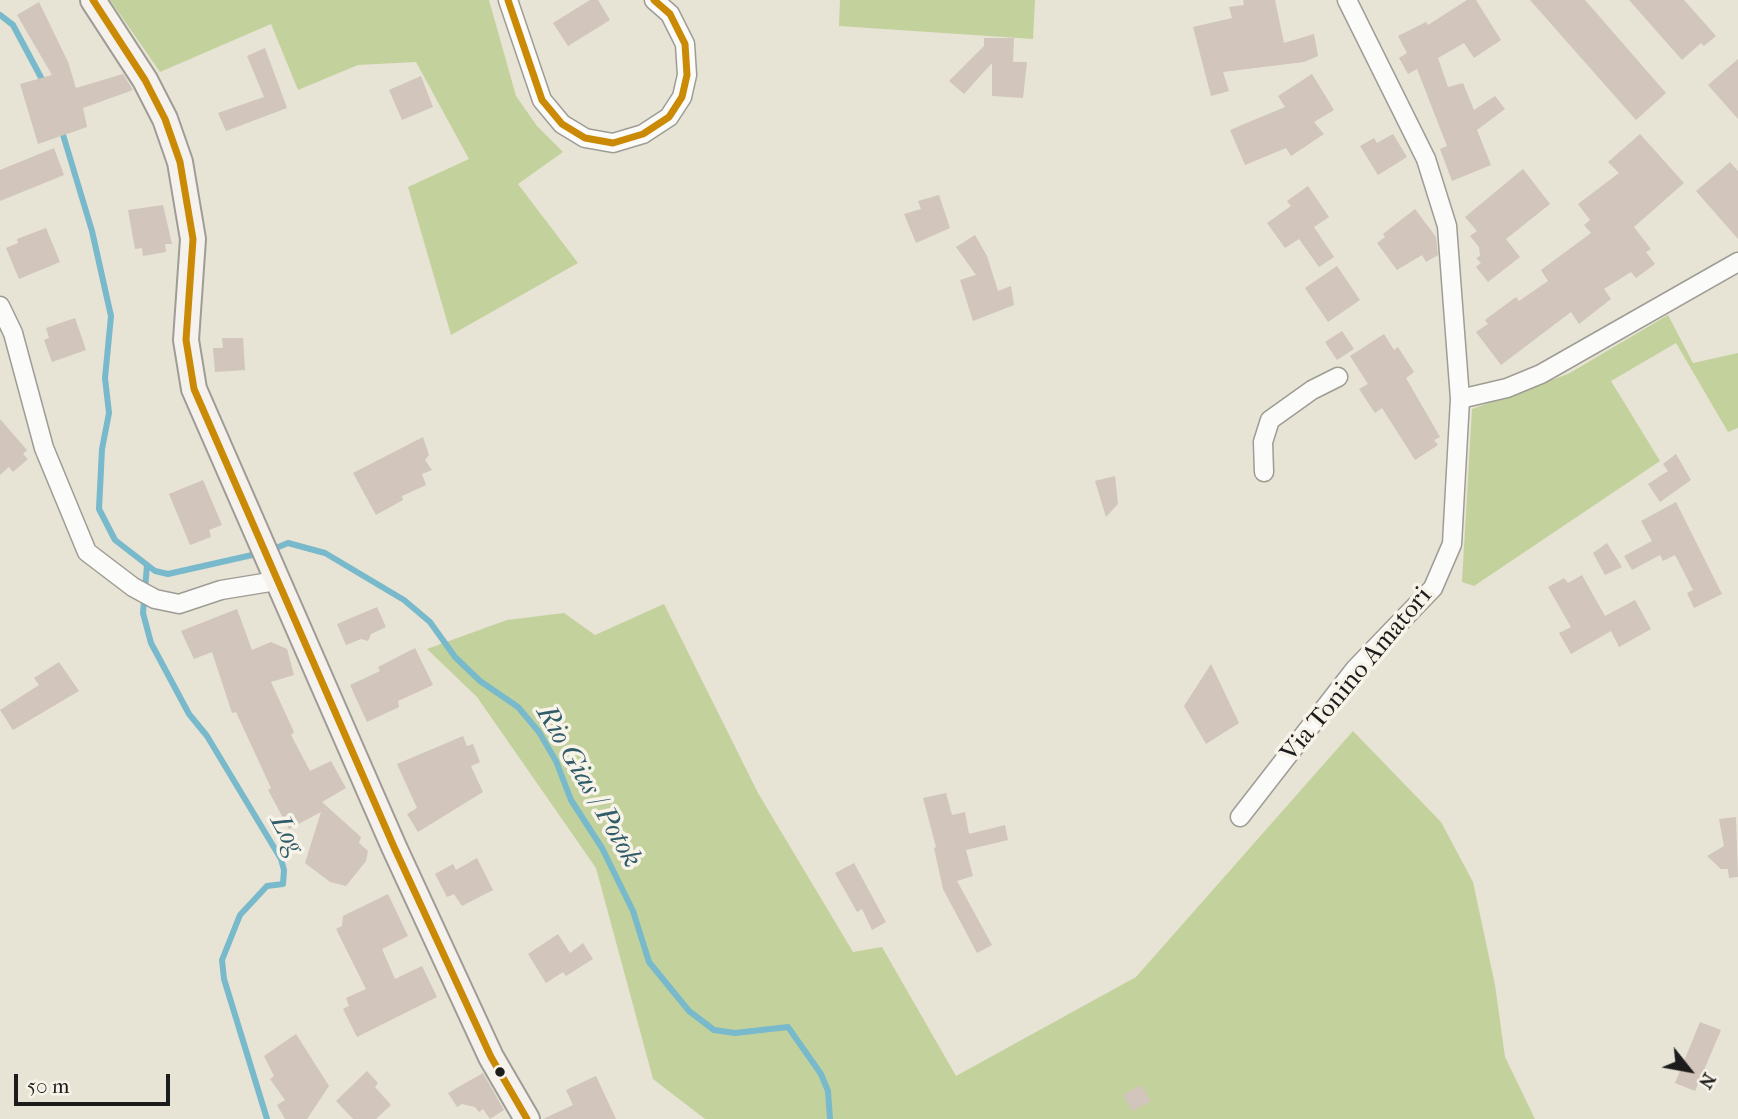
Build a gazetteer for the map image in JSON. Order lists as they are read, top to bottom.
{
  "streets": {
    "street": ["Via Tonino Amatori"]
  },
  "water": ["Rio Gias / Potok", "Log"],
  "scale_bar": "50 m",
  "north": "bottom right"
}
